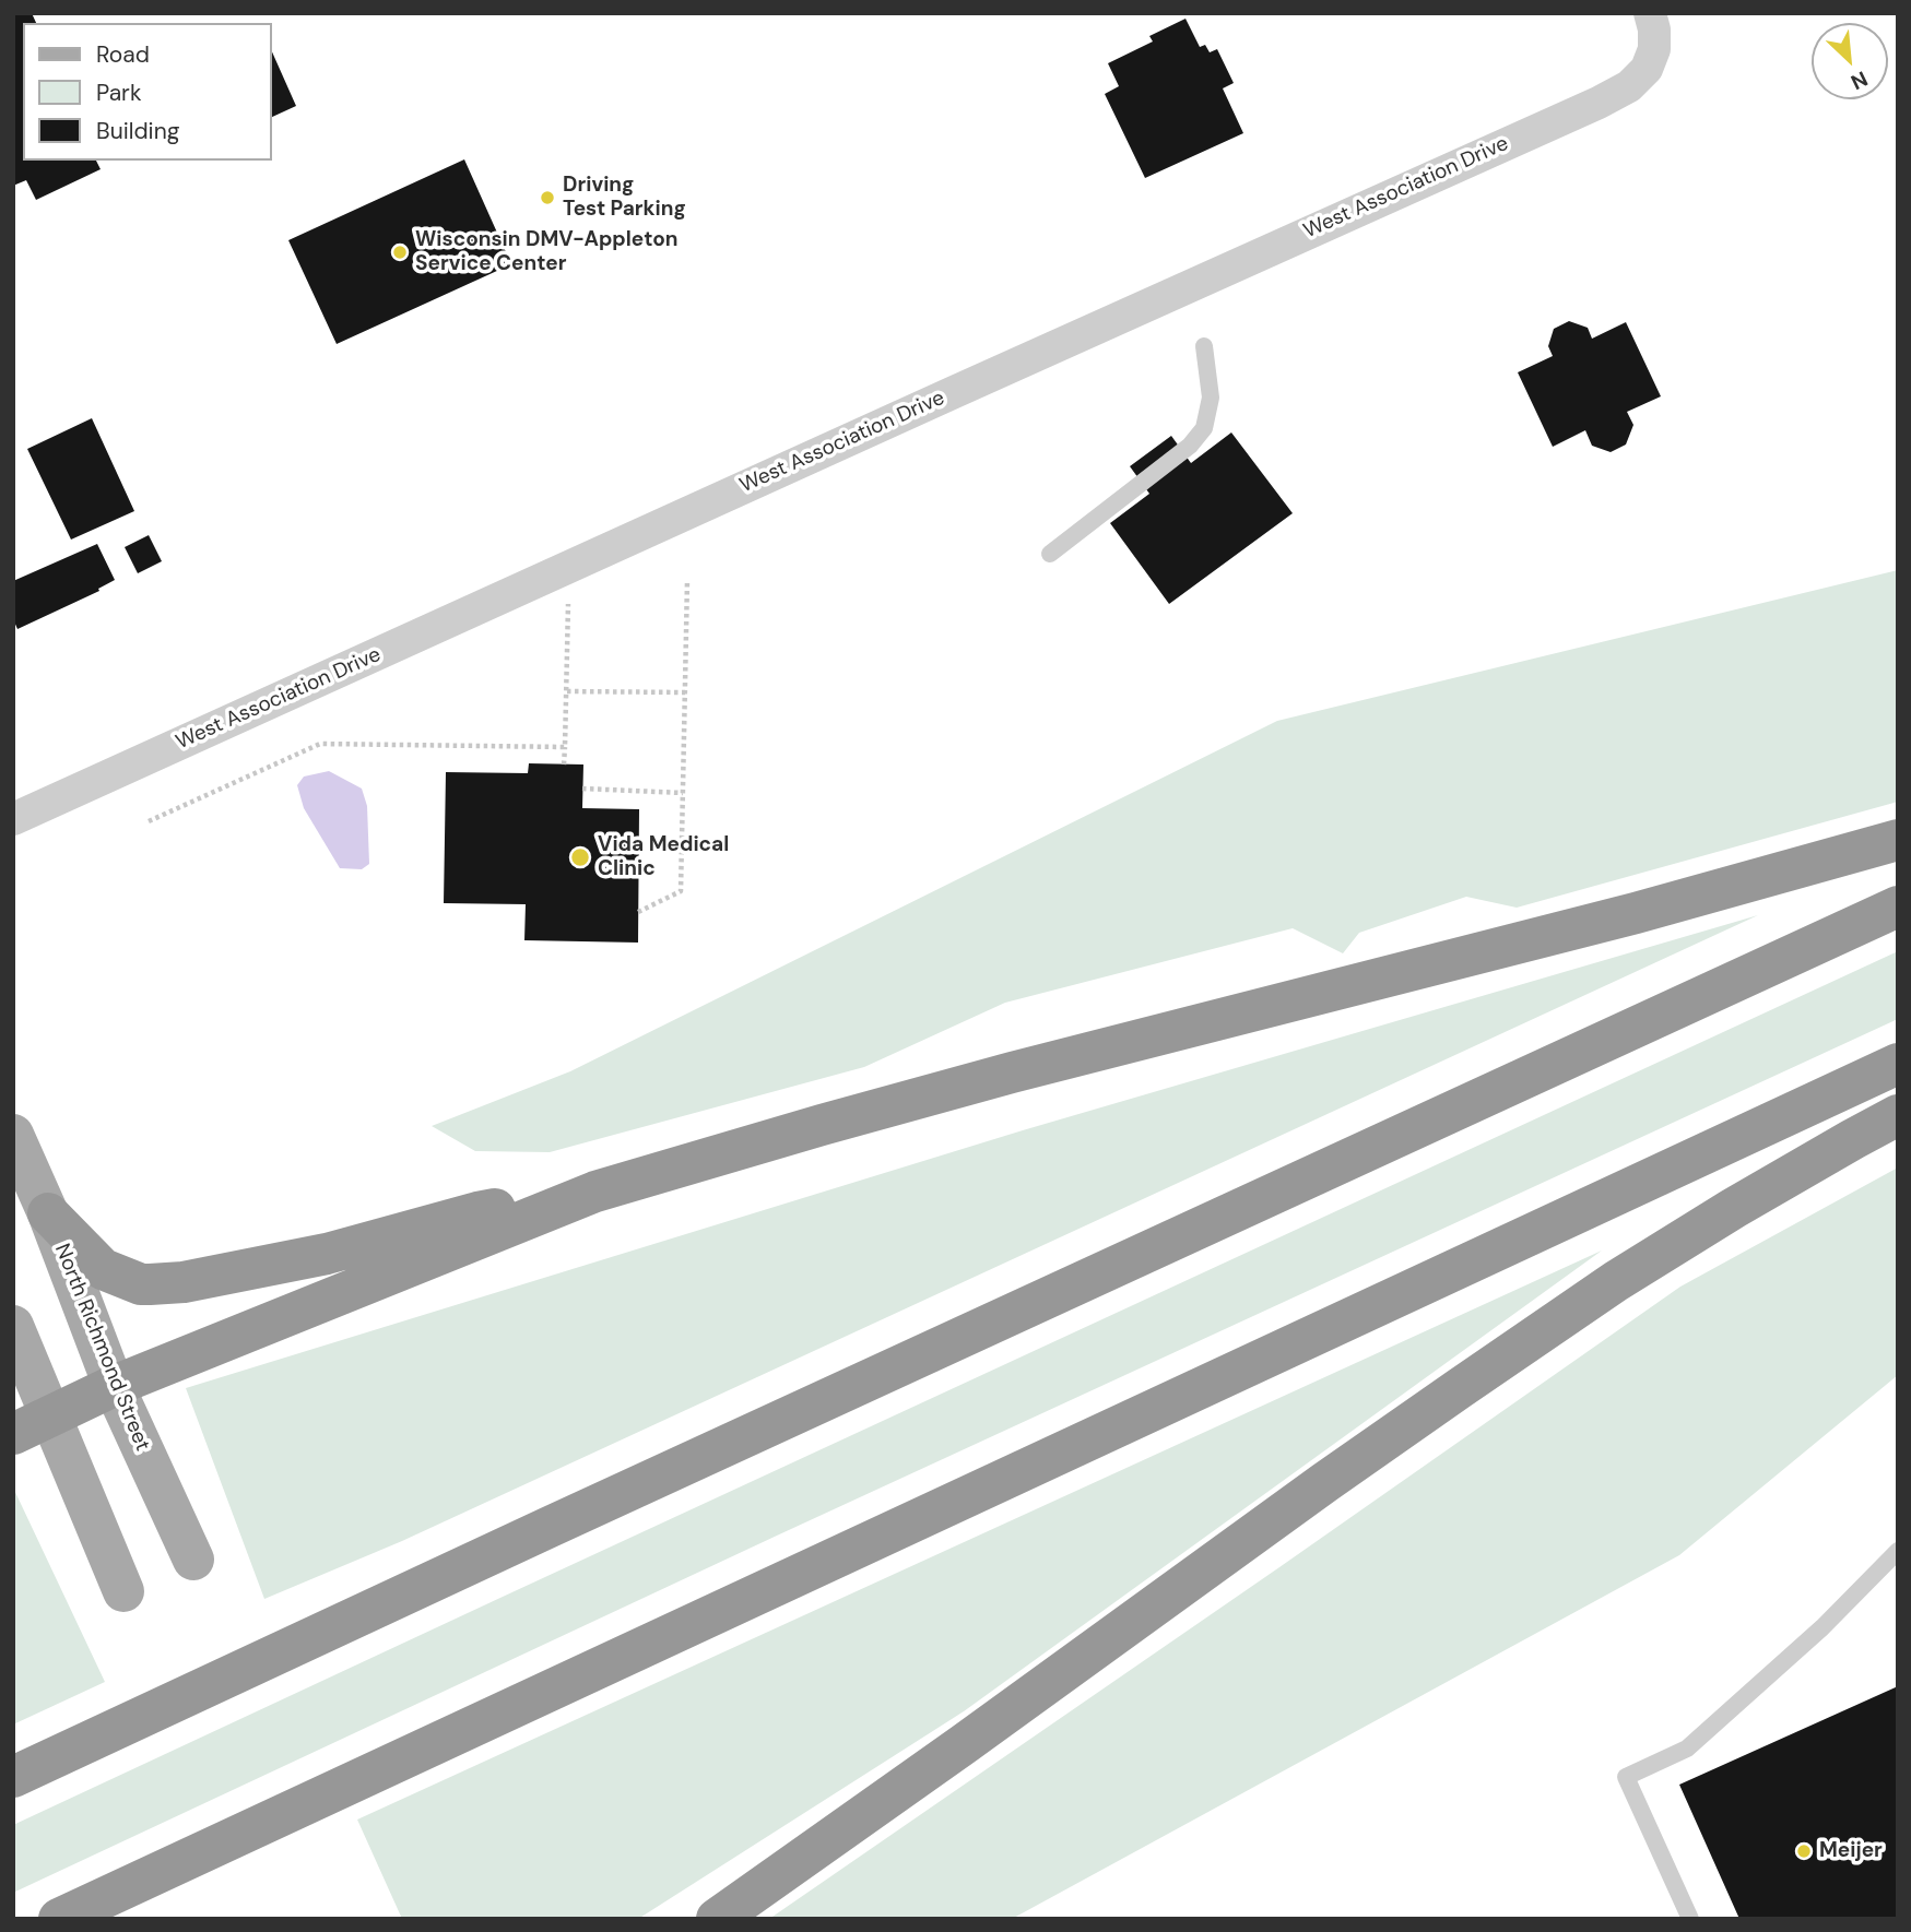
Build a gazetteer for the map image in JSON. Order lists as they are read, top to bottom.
{
  "streets": {
    "main road": ["North Richmond Street"],
    "street": ["West Association Drive"]
  },
  "places": [
    "Driving Test Parking",
    "Wisconsin DMV-Appleton Service Center",
    "Vida Medical Clinic",
    "Meijer"
  ],
  "legend": ["Road", "Park", "Building"],
  "north": "bottom right"
}
